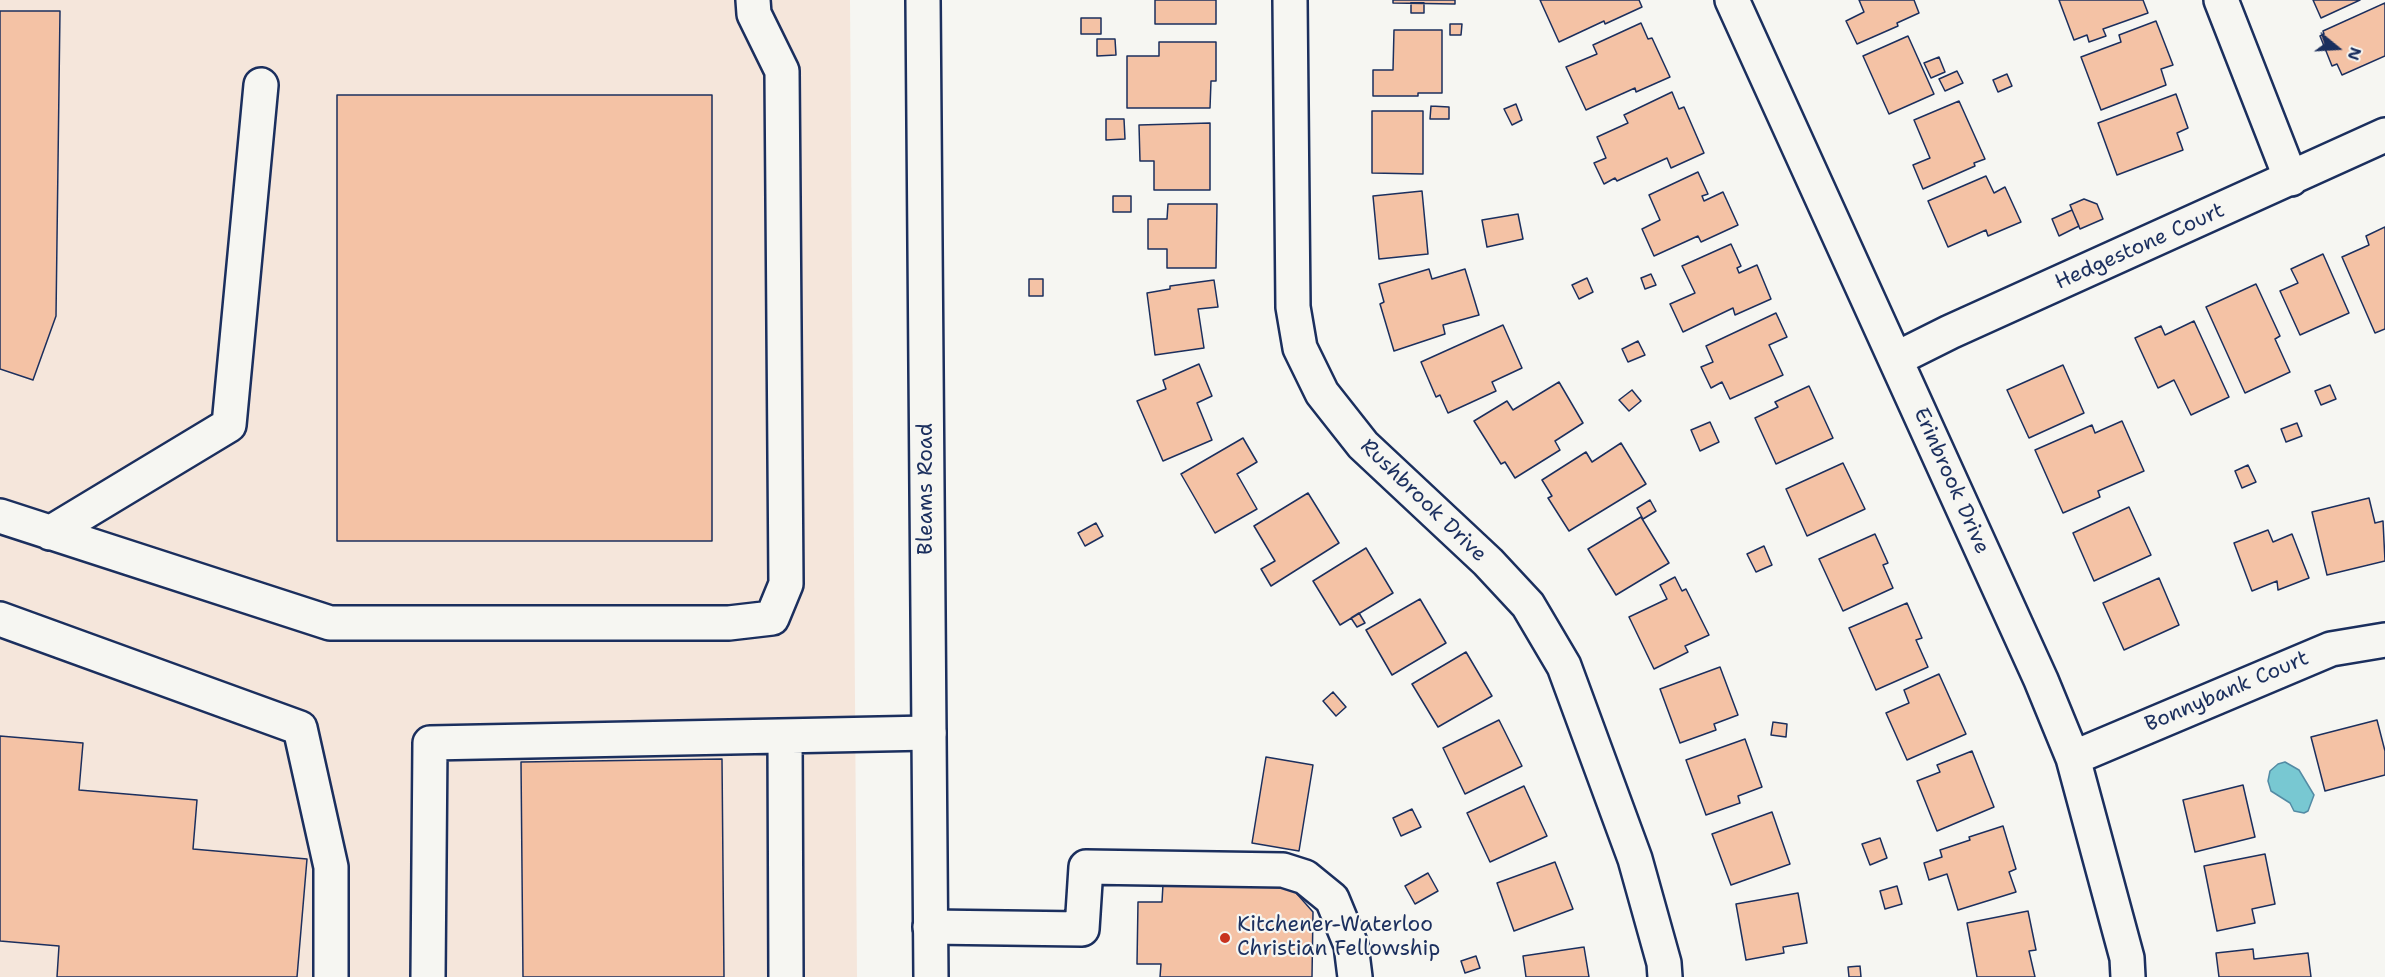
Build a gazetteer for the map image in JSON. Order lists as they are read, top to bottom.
{
  "streets": {
    "street": [
      "Hedgestone Court",
      "Erinbrook Drive",
      "Bleams Road",
      "Rushbrook Drive",
      "Bonnybank Court"
    ]
  },
  "crossings": [
    ["Hedgestone Court", "Erinbrook Drive"],
    ["Erinbrook Drive", "Bonnybank Court"]
  ],
  "places": ["Kitchener-Waterloo Christian Fellowship"],
  "north": "right"
}
